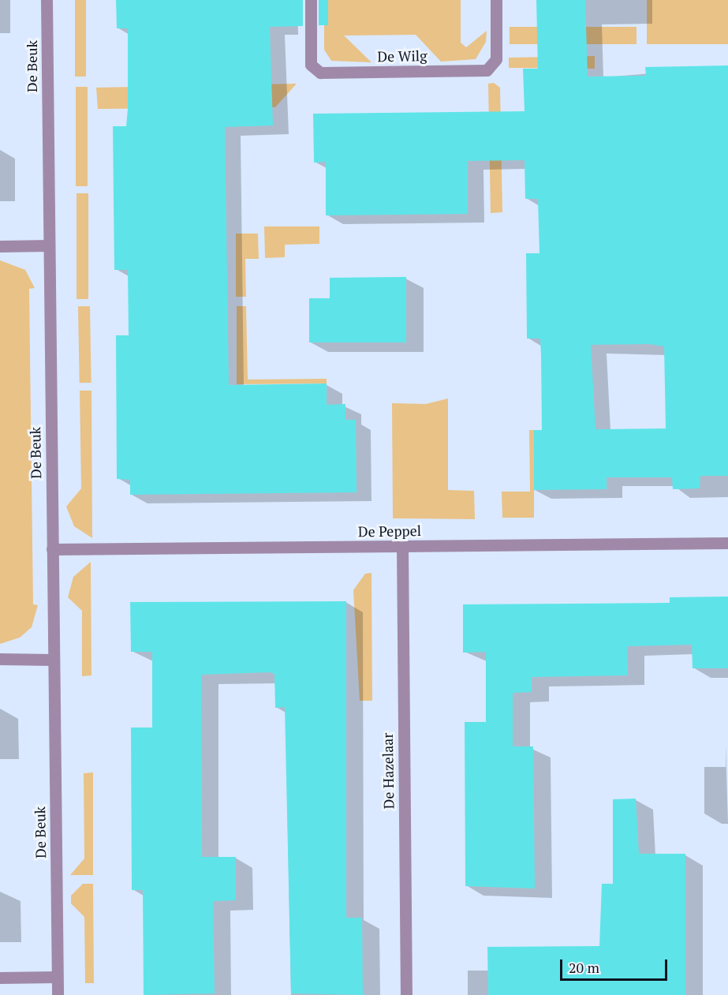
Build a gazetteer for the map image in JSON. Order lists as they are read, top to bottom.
{
  "streets": {
    "street": [
      "De Wilg",
      "De Beuk",
      "De Peppel",
      "De Hazelaar"
    ]
  },
  "crossings": [
    ["De Beuk", "De Peppel"],
    ["De Peppel", "De Hazelaar"]
  ],
  "scale_bar": "20 m"
}
